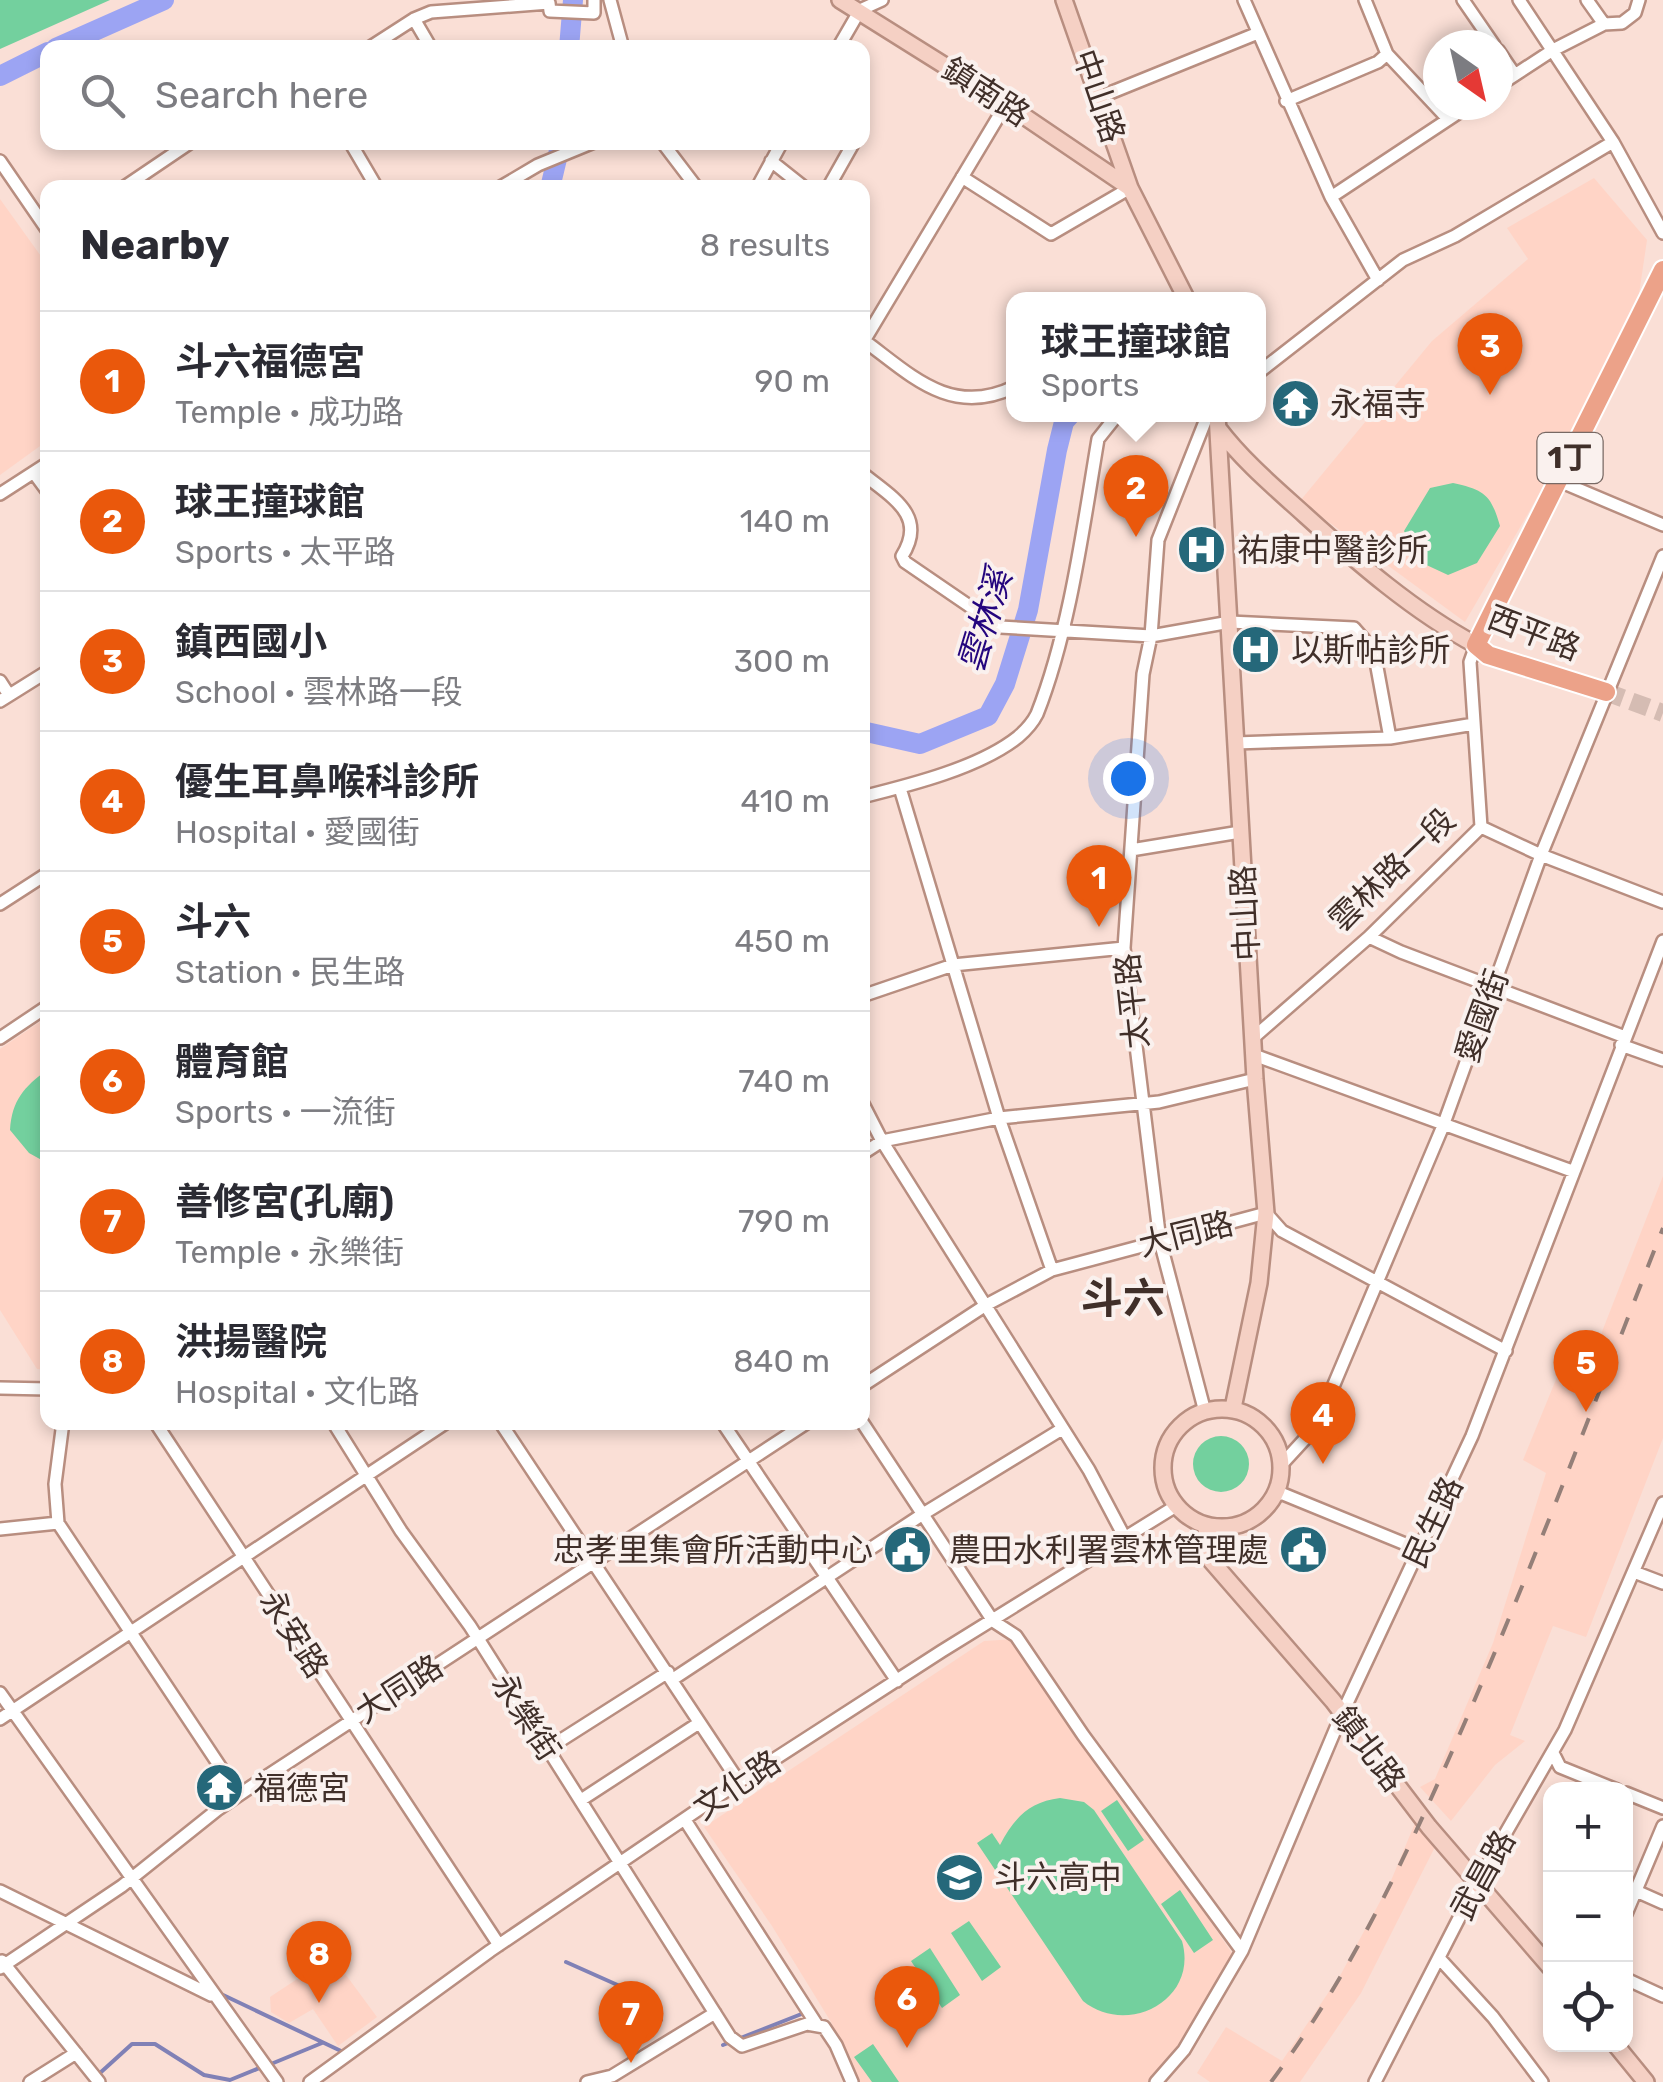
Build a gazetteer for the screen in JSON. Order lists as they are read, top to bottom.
{
  "streets": {
    "main road": ["1丁", "西平路", "雲林路一段"],
    "street": [
      "鎮南路",
      "中山路",
      "太平路",
      "愛國街",
      "大同路",
      "民生路",
      "永安路",
      "永樂街",
      "鎮北路",
      "文化路",
      "武昌路"
    ]
  },
  "crossings": [
    ["鎮南路", "中山路"],
    ["中山路", "雲林路一段"],
    ["中山路", "太平路"],
    ["中山路", "愛國街"],
    ["中山路", "大同路"],
    ["中山路", "鎮北路"],
    ["中山路", "文化路"],
    ["西平路", "雲林路一段"],
    ["西平路", "愛國街"],
    ["太平路", "愛國街"],
    ["太平路", "大同路"],
    ["太平路", "鎮北路"],
    ["太平路", "文化路"],
    ["愛國街", "大同路"],
    ["愛國街", "鎮北路"],
    ["愛國街", "文化路"],
    ["大同路", "民生路"],
    ["大同路", "永安路"],
    ["大同路", "永樂街"],
    ["民生路", "鎮北路"],
    ["永安路", "文化路"],
    ["永樂街", "文化路"],
    ["鎮北路", "文化路"],
    ["鎮北路", "武昌路"]
  ],
  "districts": ["斗六"],
  "water": ["雲林溪"],
  "places": {
    "temple": ["永福寺", "福德宮"],
    "hospital": ["祐康中醫診所", "以斯帖診所"],
    "public building": ["忠孝里集會所活動中心", "農田水利署雲林管理處"],
    "school or university": ["斗六高中"]
  },
  "north": "bottom right",
  "page": {
    "search": "Search here",
    "heading": ["Nearby", "8 results"],
    "popup": ["球王撞球館", "Sports"],
    "list": [
      {
        "mark": "1",
        "name": "斗六福德宮",
        "note": "Temple · 成功路",
        "value": "90 m"
      },
      {
        "mark": "2",
        "name": "球王撞球館",
        "note": "Sports · 太平路",
        "value": "140 m"
      },
      {
        "mark": "3",
        "name": "鎮西國小",
        "note": "School · 雲林路一段",
        "value": "300 m"
      },
      {
        "mark": "4",
        "name": "優生耳鼻喉科診所",
        "note": "Hospital · 愛國街",
        "value": "410 m"
      },
      {
        "mark": "5",
        "name": "斗六",
        "note": "Station · 民生路",
        "value": "450 m"
      },
      {
        "mark": "6",
        "name": "體育館",
        "note": "Sports · 一流街",
        "value": "740 m"
      },
      {
        "mark": "7",
        "name": "善修宮(孔廟)",
        "note": "Temple · 永樂街",
        "value": "790 m"
      },
      {
        "mark": "8",
        "name": "洪揚醫院",
        "note": "Hospital · 文化路",
        "value": "840 m"
      }
    ],
    "pins": [
      "3",
      "2",
      "1",
      "5",
      "4",
      "8",
      "6",
      "7"
    ],
    "map_buttons": ["+", "−"]
  }
}
